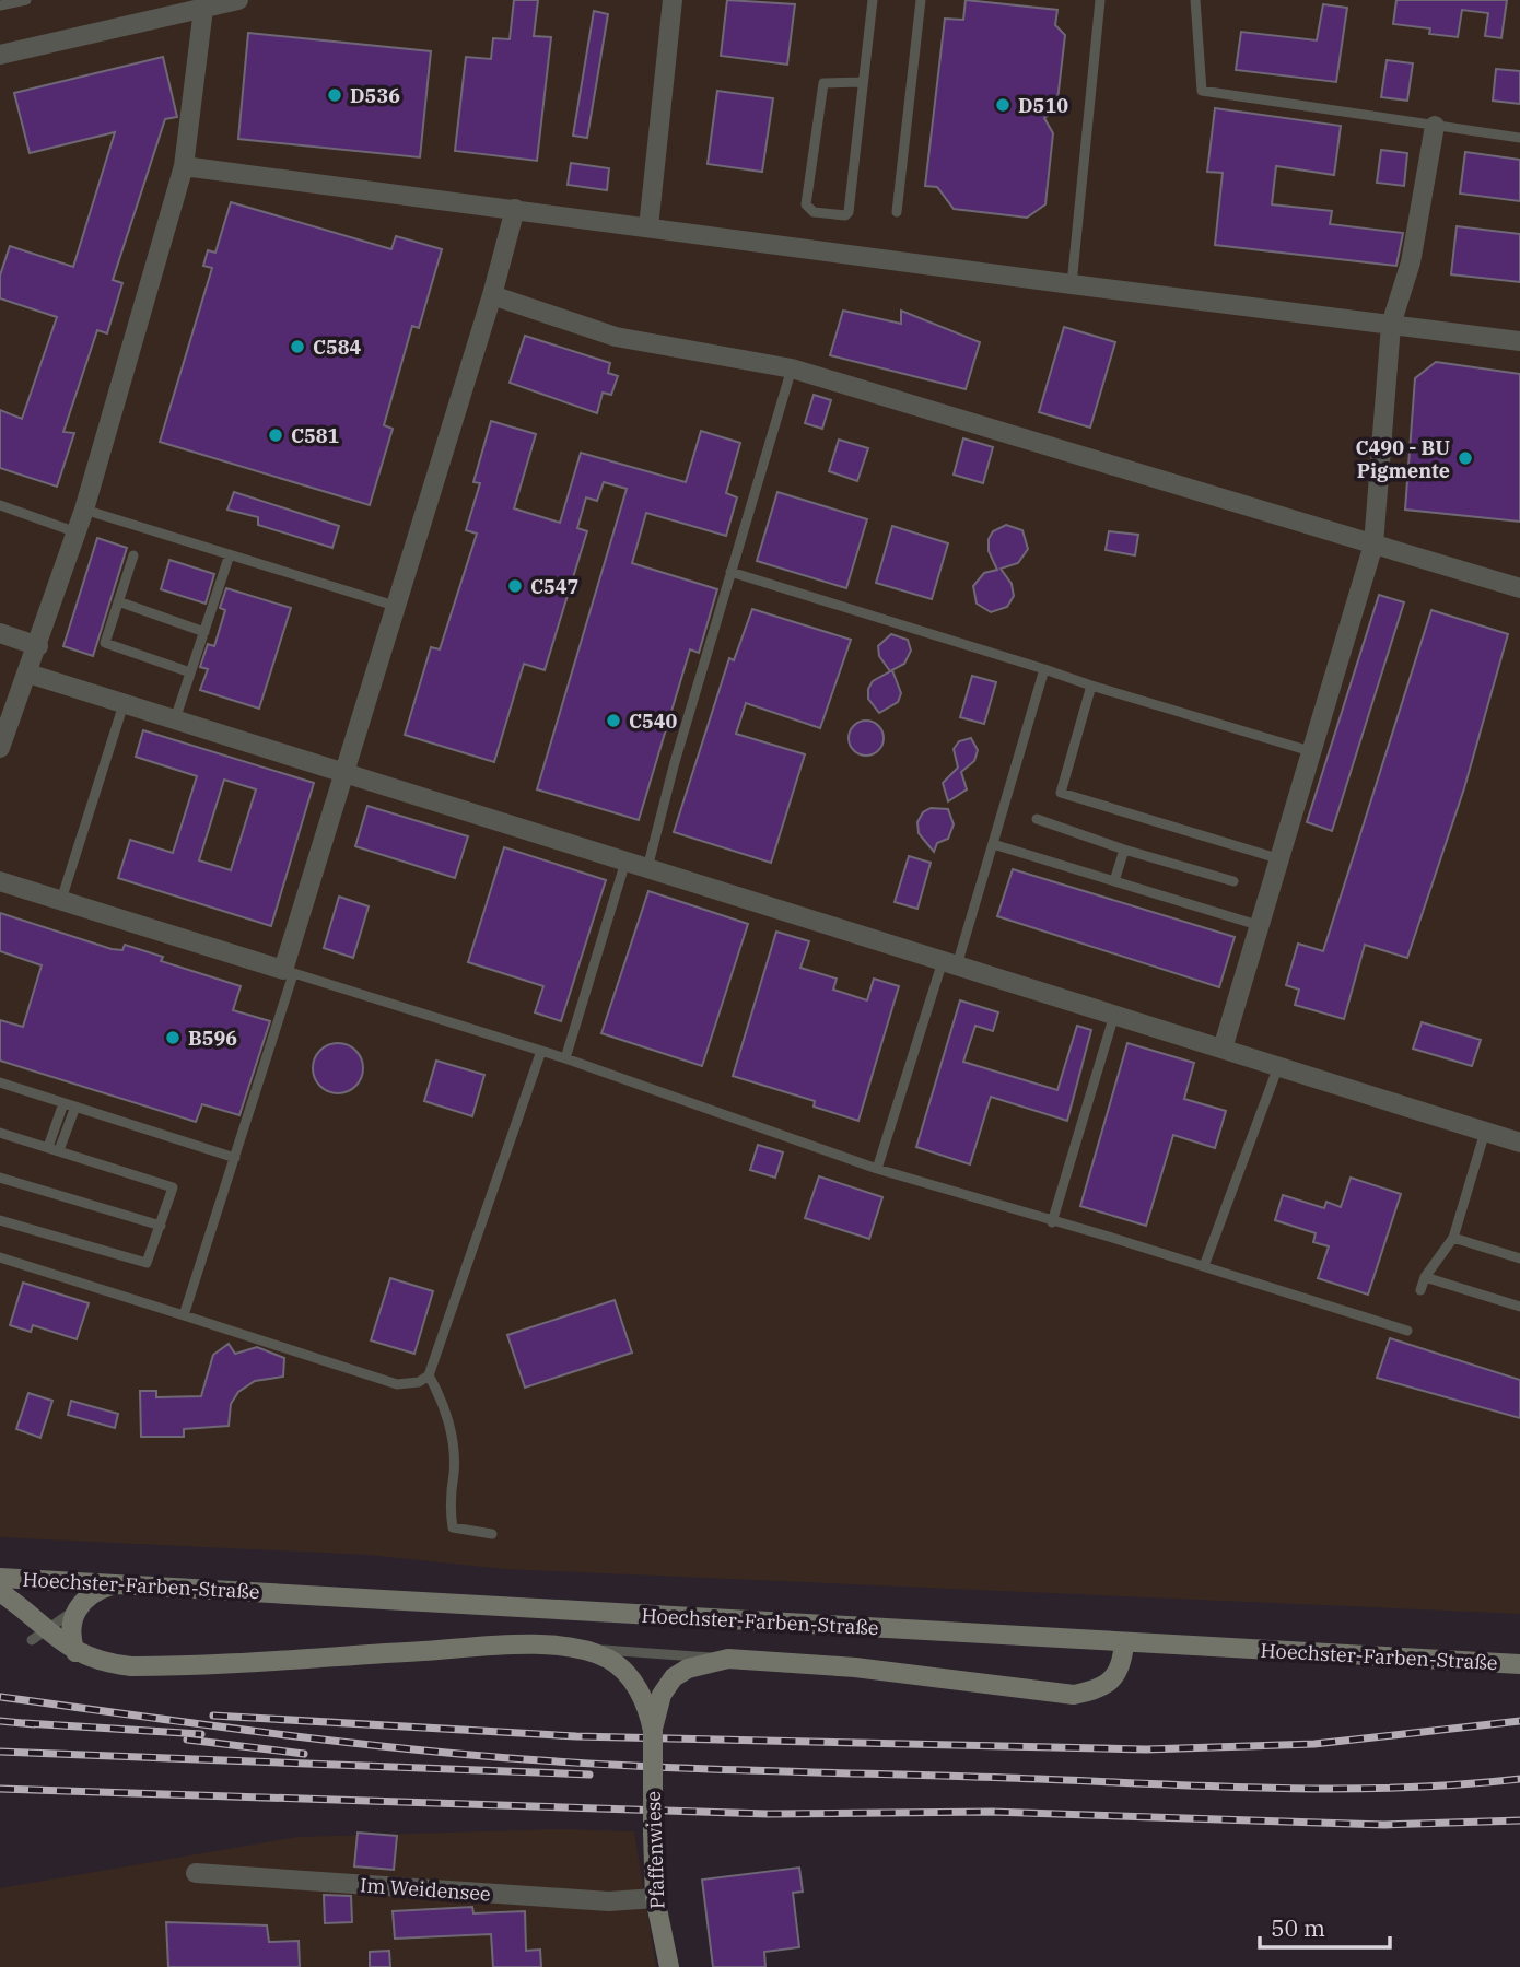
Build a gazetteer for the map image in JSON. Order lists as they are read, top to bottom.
{
  "streets": {
    "main road": ["Hoechster-Farben-Straße", "Pfaffenwiese"],
    "street": ["Im Weidensee"]
  },
  "crossings": [
    ["Hoechster-Farben-Straße", "Pfaffenwiese"],
    ["Pfaffenwiese", "Im Weidensee"]
  ],
  "places": [
    "D536",
    "D510",
    "C584",
    "C581",
    "C490 - BU Pigmente",
    "C547",
    "C540",
    "B596"
  ],
  "scale_bar": "50 m"
}
